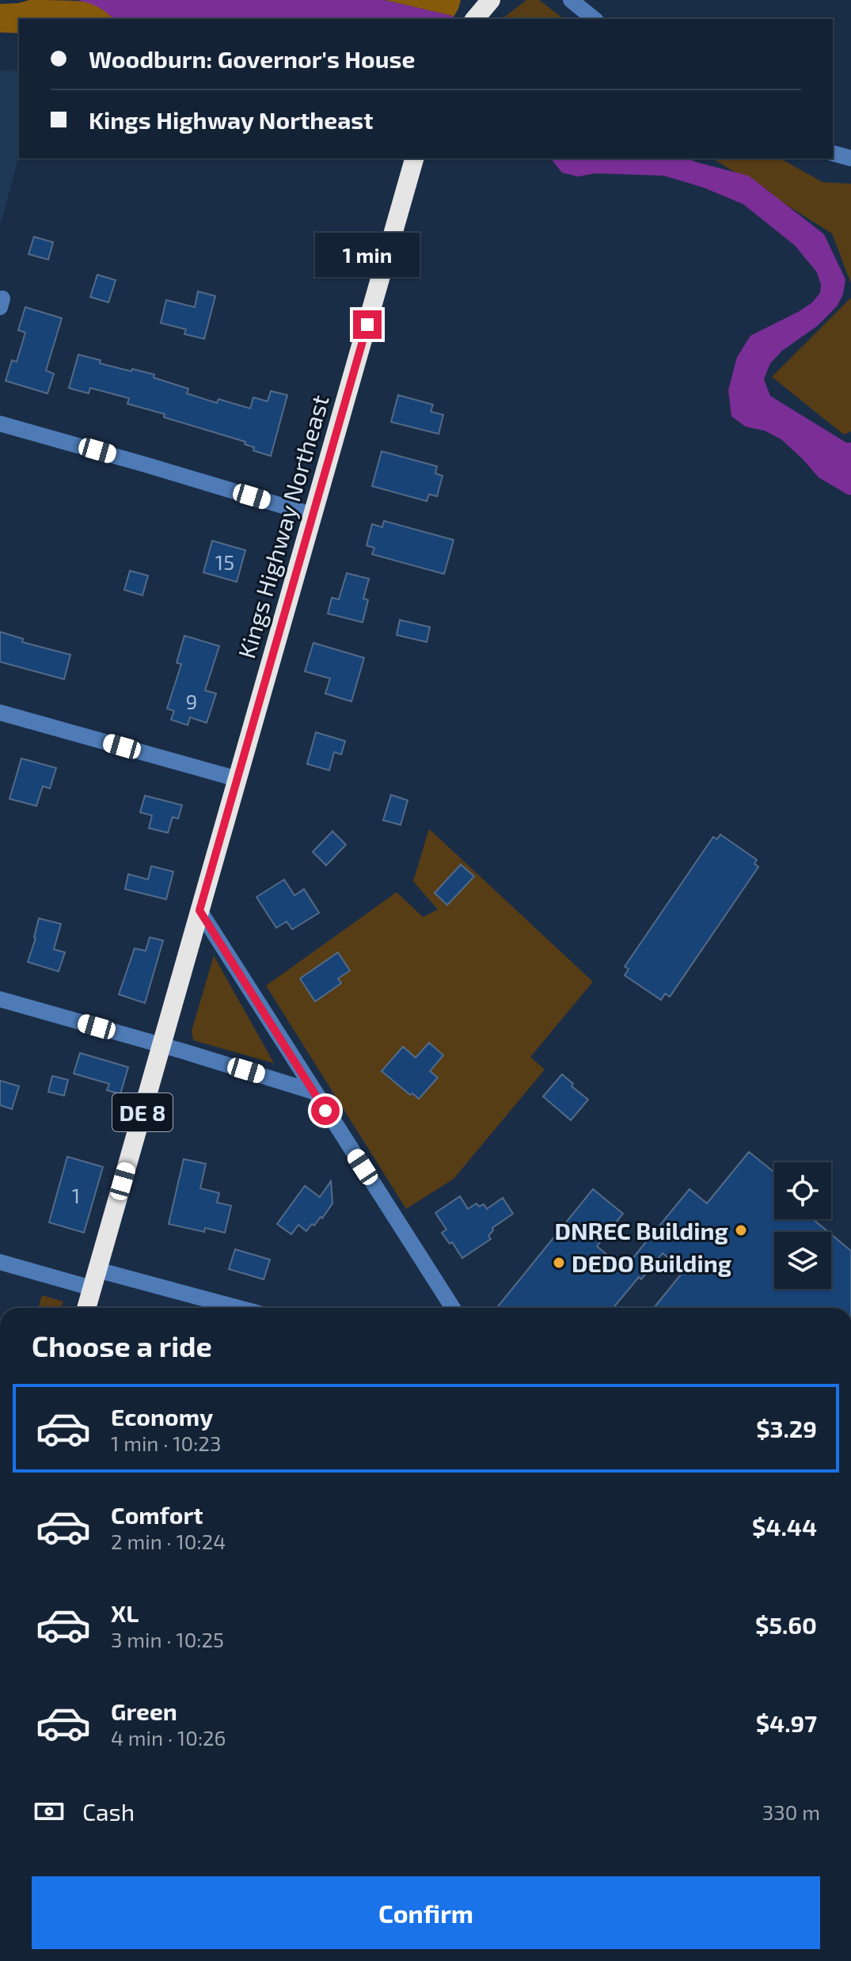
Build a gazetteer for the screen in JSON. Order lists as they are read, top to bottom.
{
  "streets": {
    "highway": ["Kings Highway Northeast", "DE 8"]
  },
  "crossings": [
    ["Kings Highway Northeast", "DE 8"]
  ],
  "places": ["DNREC Building", "DEDO Building"],
  "house_numbers": ["15", "9", "1"],
  "page": {
    "banner": ["Woodburn: Governor's House", "Kings Highway Northeast"],
    "bubble": "1 min",
    "heading": "Choose a ride",
    "list": [
      {
        "name": "Economy",
        "note": "1 min · 10:23",
        "value": "$3.29"
      },
      {
        "name": "Comfort",
        "note": "2 min · 10:24",
        "value": "$4.44"
      },
      {
        "name": "XL",
        "note": "3 min · 10:25",
        "value": "$5.60"
      },
      {
        "name": "Green",
        "note": "4 min · 10:26",
        "value": "$4.97"
      }
    ],
    "pay": ["Cash", "330 m"],
    "buttons": "Confirm"
  }
}
